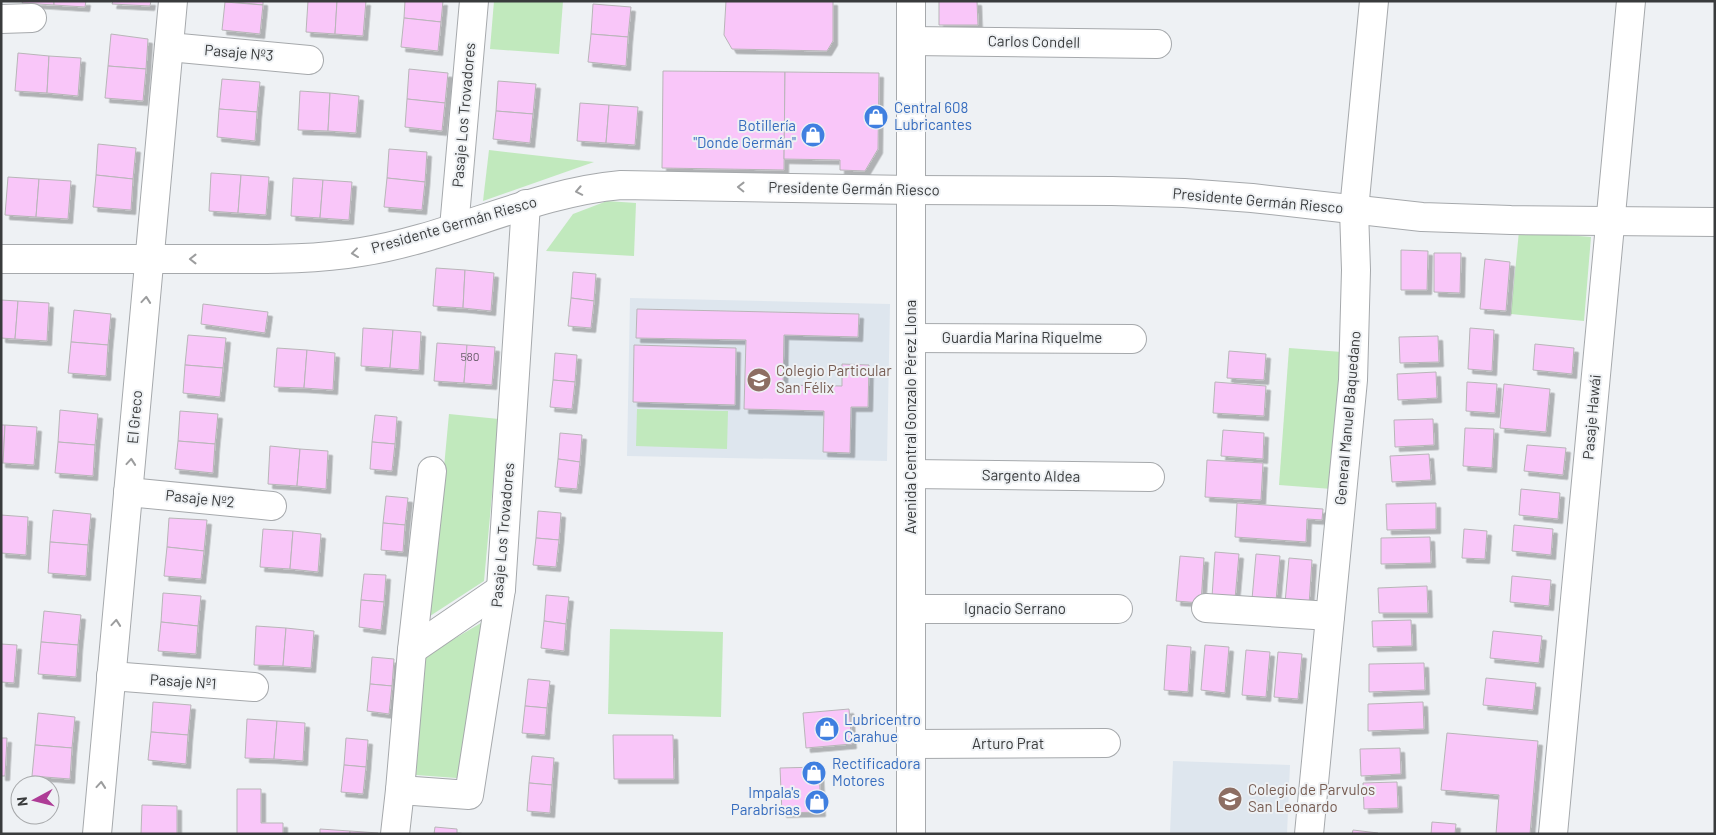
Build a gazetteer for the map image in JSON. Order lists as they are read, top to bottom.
{
  "streets": {
    "street": [
      "Carlos Condell",
      "Pasaje Nº3",
      "Pasaje Los Trovadores",
      "Presidente Germán Riesco",
      "Guardia Marina Riquelme",
      "El Greco",
      "Avenida Central Gonzalo Pérez Llona",
      "Pasaje Hawái",
      "General Manuel Baquedano",
      "Sargento Aldea",
      "Pasaje Nº2",
      "Ignacio Serrano",
      "Pasaje Nº1",
      "Arturo Prat"
    ]
  },
  "crossings": [
    ["Carlos Condell", "Avenida Central Gonzalo Pérez Llona"],
    ["Pasaje Nº3", "El Greco"],
    ["Pasaje Los Trovadores", "Presidente Germán Riesco"],
    ["Presidente Germán Riesco", "El Greco"],
    ["Presidente Germán Riesco", "Avenida Central Gonzalo Pérez Llona"],
    ["Presidente Germán Riesco", "Pasaje Hawái"],
    ["Presidente Germán Riesco", "General Manuel Baquedano"],
    ["Guardia Marina Riquelme", "Avenida Central Gonzalo Pérez Llona"],
    ["El Greco", "Pasaje Nº2"],
    ["El Greco", "Pasaje Nº1"],
    ["Avenida Central Gonzalo Pérez Llona", "Sargento Aldea"],
    ["Avenida Central Gonzalo Pérez Llona", "Ignacio Serrano"],
    ["Avenida Central Gonzalo Pérez Llona", "Arturo Prat"]
  ],
  "one_way": ["Presidente Germán Riesco", "El Greco"],
  "places": {
    "shop": [
      "Central 608 Lubricantes",
      "Botillería \"Donde Germán\"",
      "Lubricentro Carahue",
      "Rectificadora Motores",
      "Impala's Parabrisas"
    ],
    "school or university": ["Colegio Particular San Félix", "Colegio de Parvulos San Leonardo"]
  },
  "house_numbers": ["580"],
  "north": "left"
}
